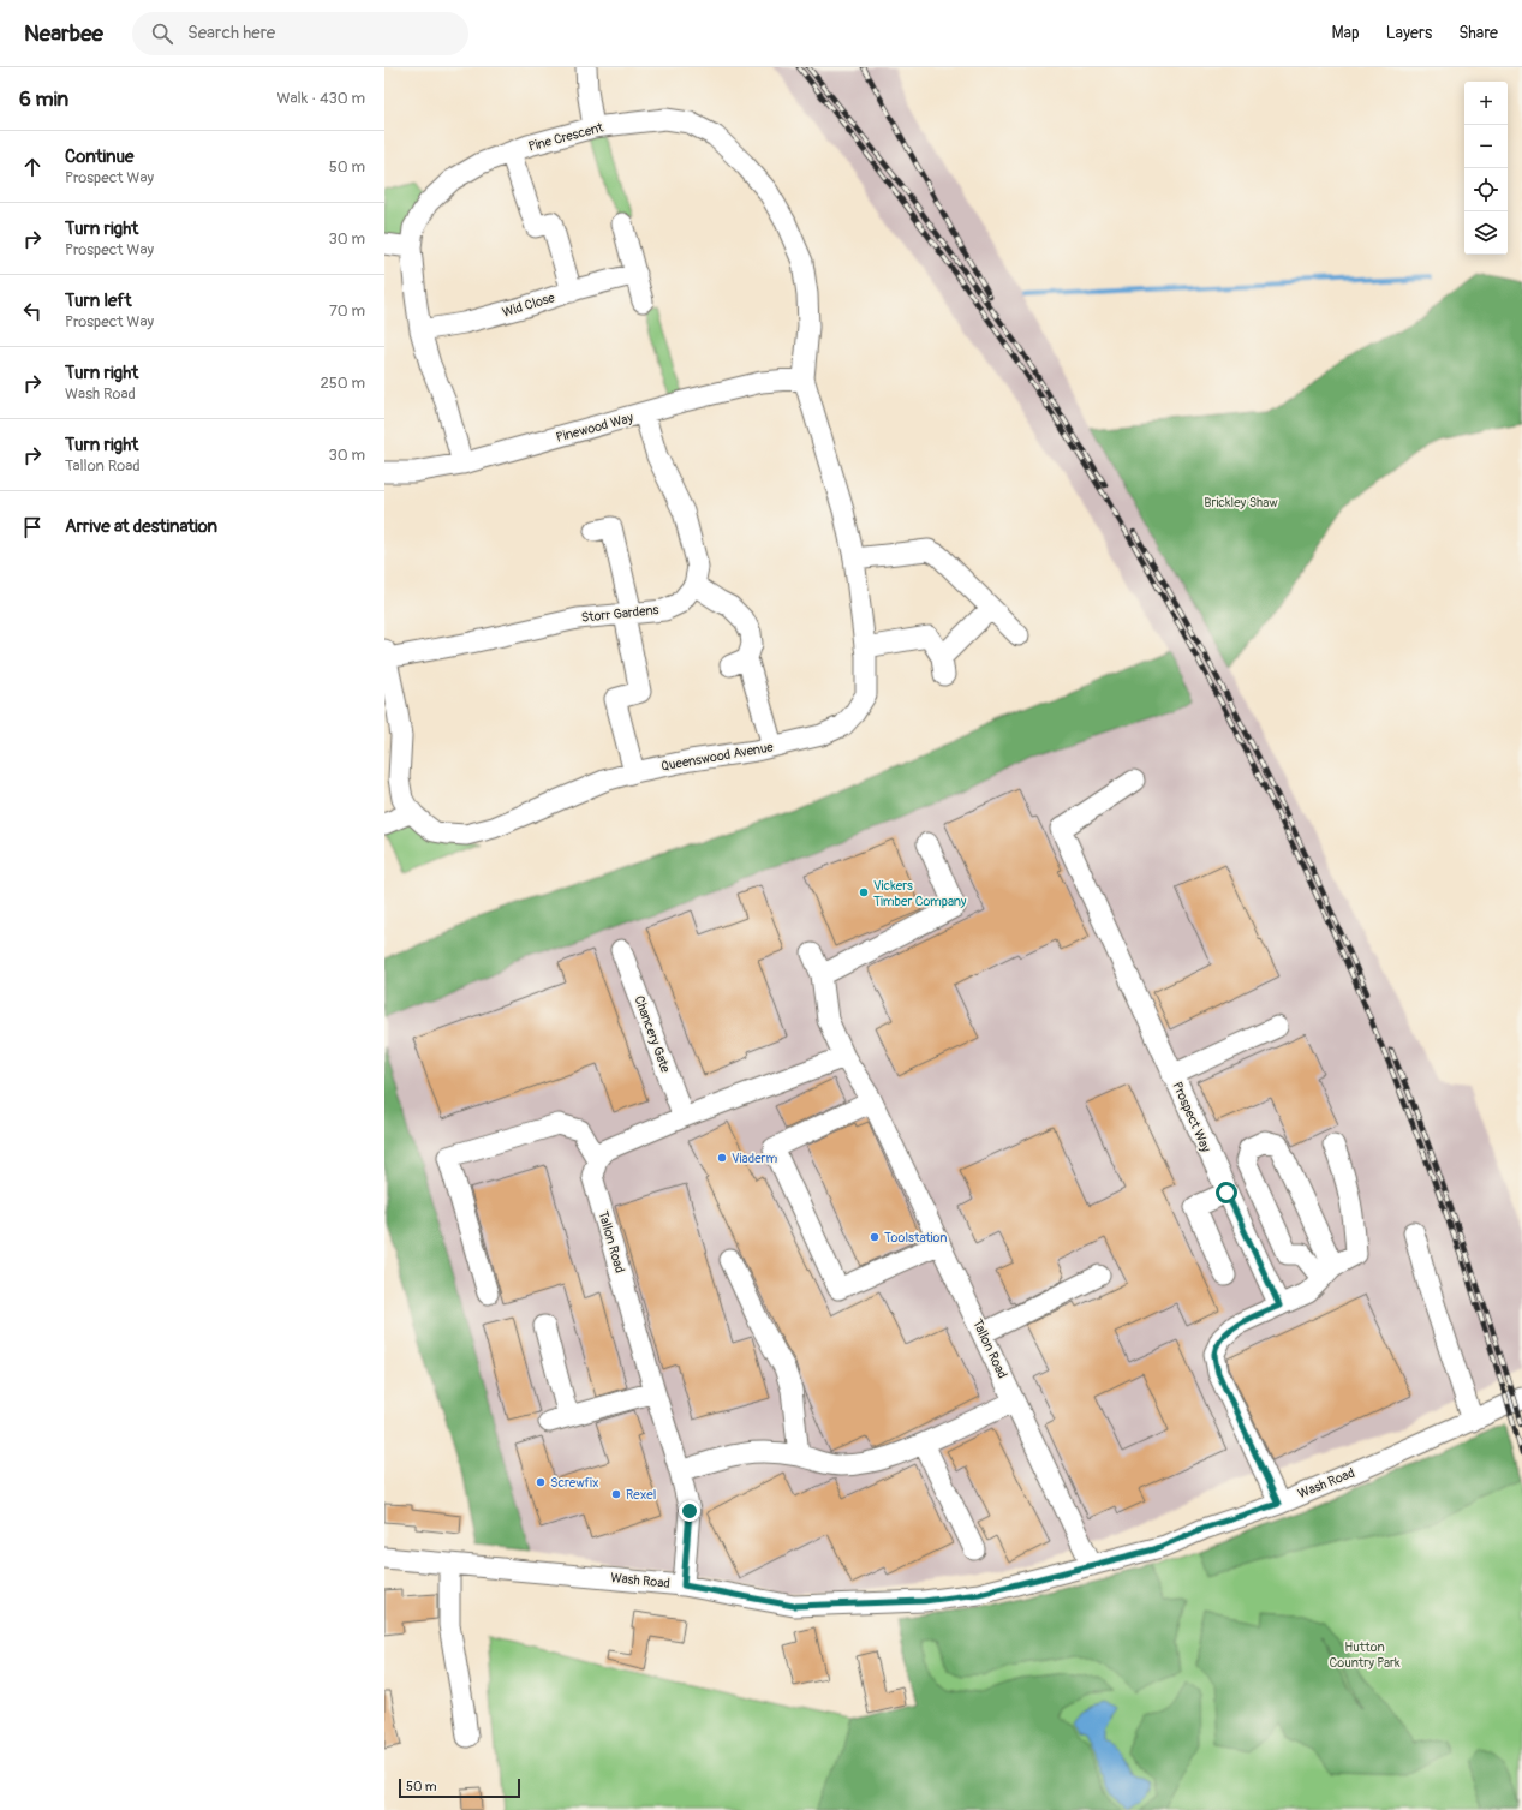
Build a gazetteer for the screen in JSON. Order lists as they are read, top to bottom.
{
  "streets": {
    "street": [
      "Pine Crescent",
      "Wid Close",
      "Pinewood Way",
      "Storr Gardens",
      "Queenswood Avenue",
      "Chancery Gate",
      "Prospect Way",
      "Tallon Road",
      "Wash Road"
    ]
  },
  "crossings": [
    ["Pine Crescent", "Wid Close"],
    ["Pine Crescent", "Pinewood Way"],
    ["Pine Crescent", "Queenswood Avenue"],
    ["Pinewood Way", "Queenswood Avenue"],
    ["Storr Gardens", "Queenswood Avenue"],
    ["Tallon Road", "Wash Road"]
  ],
  "parks": ["Brickley Shaw", "Hutton Country Park"],
  "places": [
    "Vickers Timber Company",
    "Viaderm",
    "Toolstation",
    "Screwfix",
    "Rexel"
  ],
  "scale_bar": "50 m",
  "page": {
    "header": "Nearbee",
    "search": "Search here",
    "nav": ["Map", "Layers", "Share"],
    "heading": ["6 min", "Walk · 430 m"],
    "map_buttons": ["+", "−"],
    "list": [
      ["Continue", "Prospect Way", "50 m"],
      ["Turn right", "Prospect Way", "30 m"],
      ["Turn left", "Prospect Way", "70 m"],
      ["Turn right", "Wash Road", "250 m"],
      ["Turn right", "Tallon Road", "30 m"],
      "Arrive at destination"
    ],
    "scale": "50 m"
  }
}
